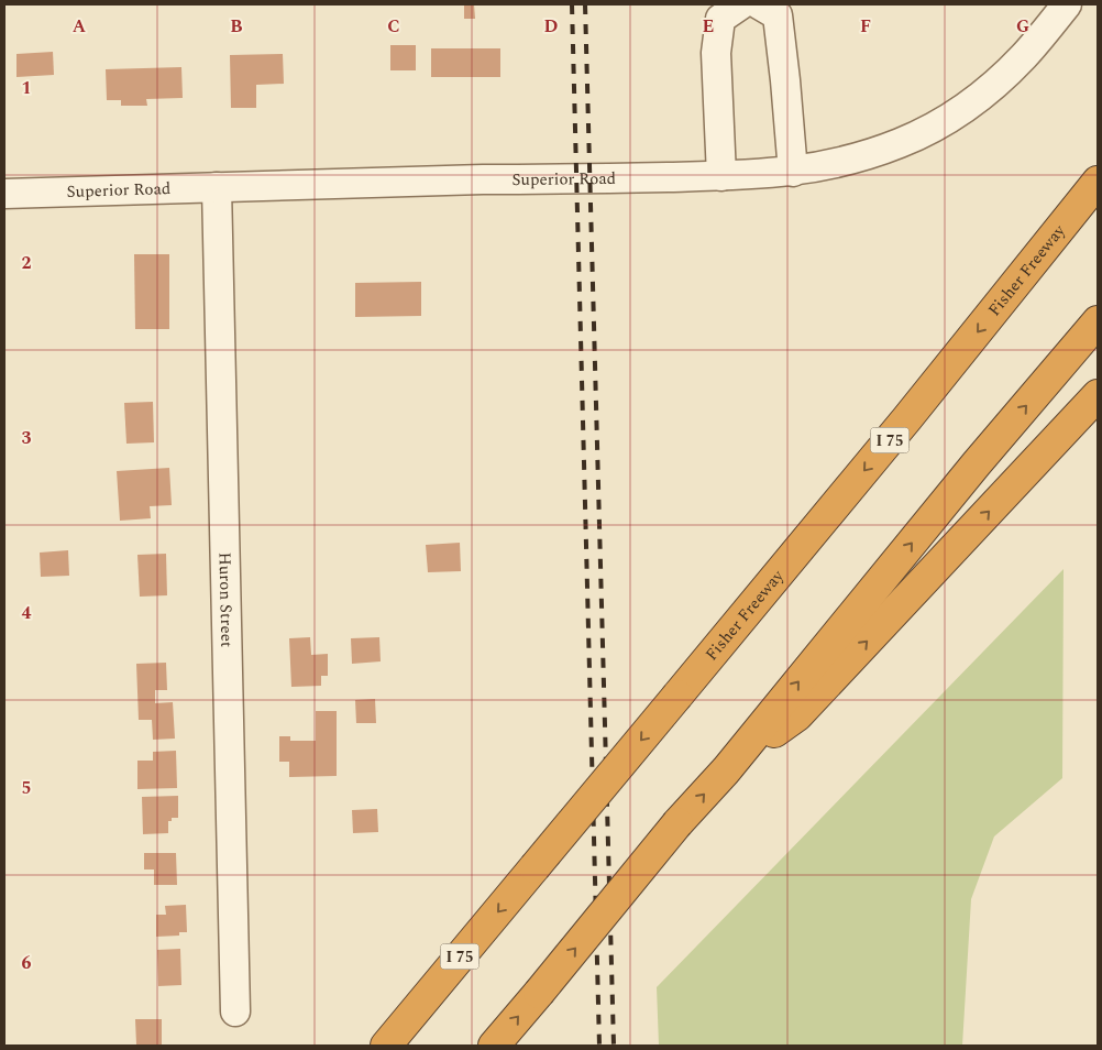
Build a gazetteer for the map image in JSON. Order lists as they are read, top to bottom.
{
  "streets": {
    "highway": ["Fisher Freeway", "I 75"],
    "street": ["Superior Road", "Huron Street"]
  },
  "crossings": [
    ["Superior Road", "Huron Street"]
  ],
  "grid": {
    "columns": [
      "A",
      "B",
      "C",
      "D",
      "E",
      "F",
      "G"
    ],
    "rows": [
      "1",
      "2",
      "3",
      "4",
      "5",
      "6"
    ]
  }
}
